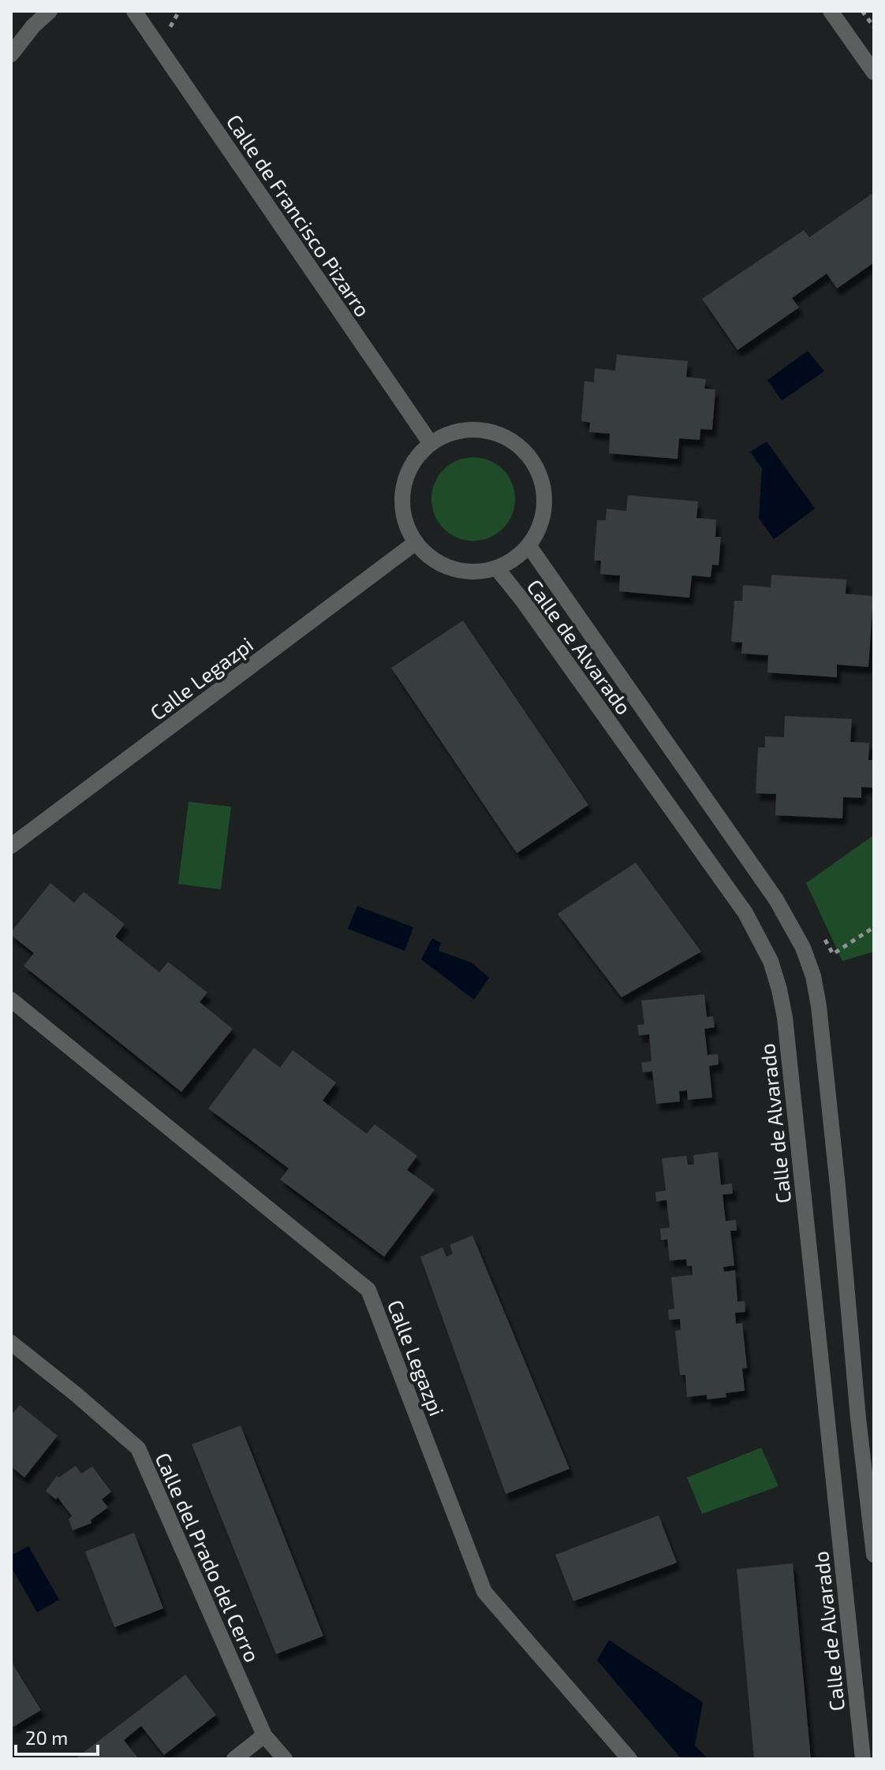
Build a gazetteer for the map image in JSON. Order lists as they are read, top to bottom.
{
  "streets": {
    "street": [
      "Calle de Francisco Pizarro",
      "Calle de Alvarado",
      "Calle Legazpi",
      "Calle del Prado del Cerro"
    ]
  },
  "crossings": [
    ["Calle de Francisco Pizarro", "Calle de Alvarado"],
    ["Calle de Francisco Pizarro", "Calle Legazpi"],
    ["Calle de Alvarado", "Calle Legazpi"]
  ],
  "scale_bar": "20 m"
}
